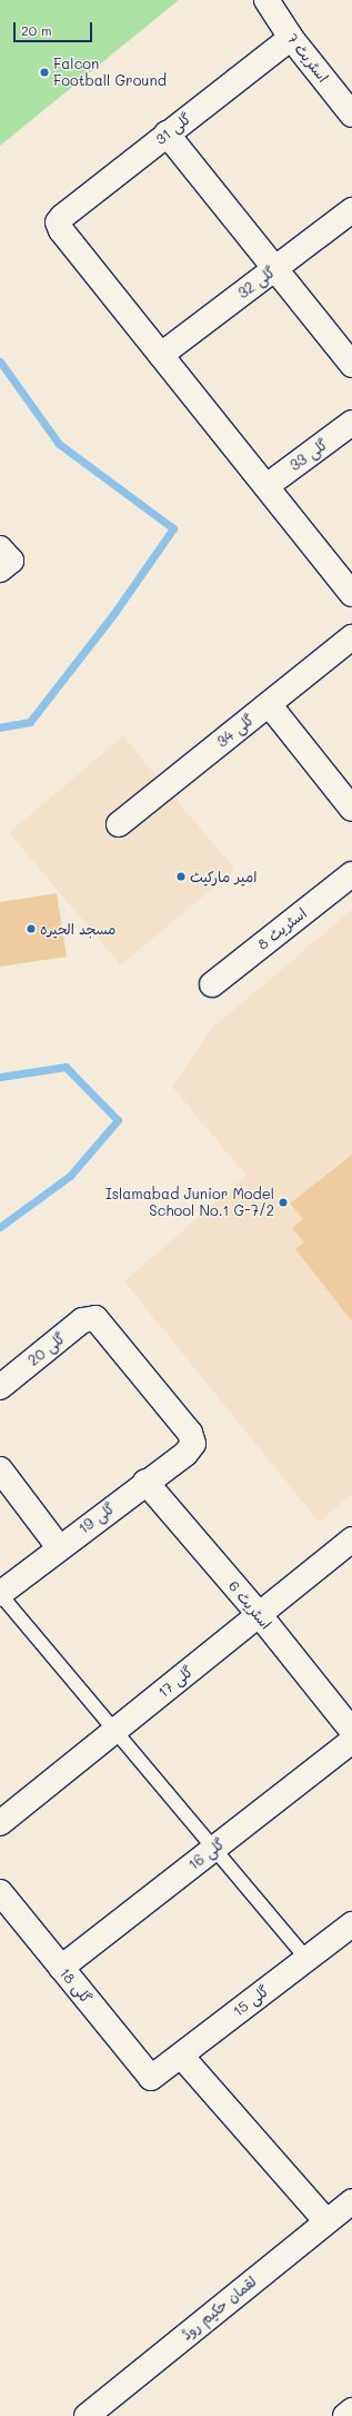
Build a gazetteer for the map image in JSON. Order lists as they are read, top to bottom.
{
  "streets": {
    "street": [
      "اسٹریٹ 7",
      "گلی 31",
      "گلی 32",
      "گلی 33",
      "گلی 34",
      "اسٹریٹ 8",
      "گلی 20",
      "گلی 19",
      "اسٹریٹ 6",
      "گلی 17",
      "گلی 16",
      "گلی 18",
      "گلی 15",
      "لقمان حکیم روڈ"
    ]
  },
  "crossings": [
    ["اسٹریٹ 7", "گلی 31"],
    ["گلی 31", "گلی 32"],
    ["گلی 20", "گلی 19"],
    ["گلی 19", "اسٹریٹ 6"],
    ["اسٹریٹ 6", "گلی 17"],
    ["گلی 16", "گلی 18"],
    ["گلی 18", "گلی 15"]
  ],
  "places": [
    "Falcon Football Ground",
    "امیر مارکیٹ",
    "مسجد الحیرہ",
    "Islamabad Junior Model School No.1 G-7/2"
  ],
  "scale_bar": "20 m"
}
